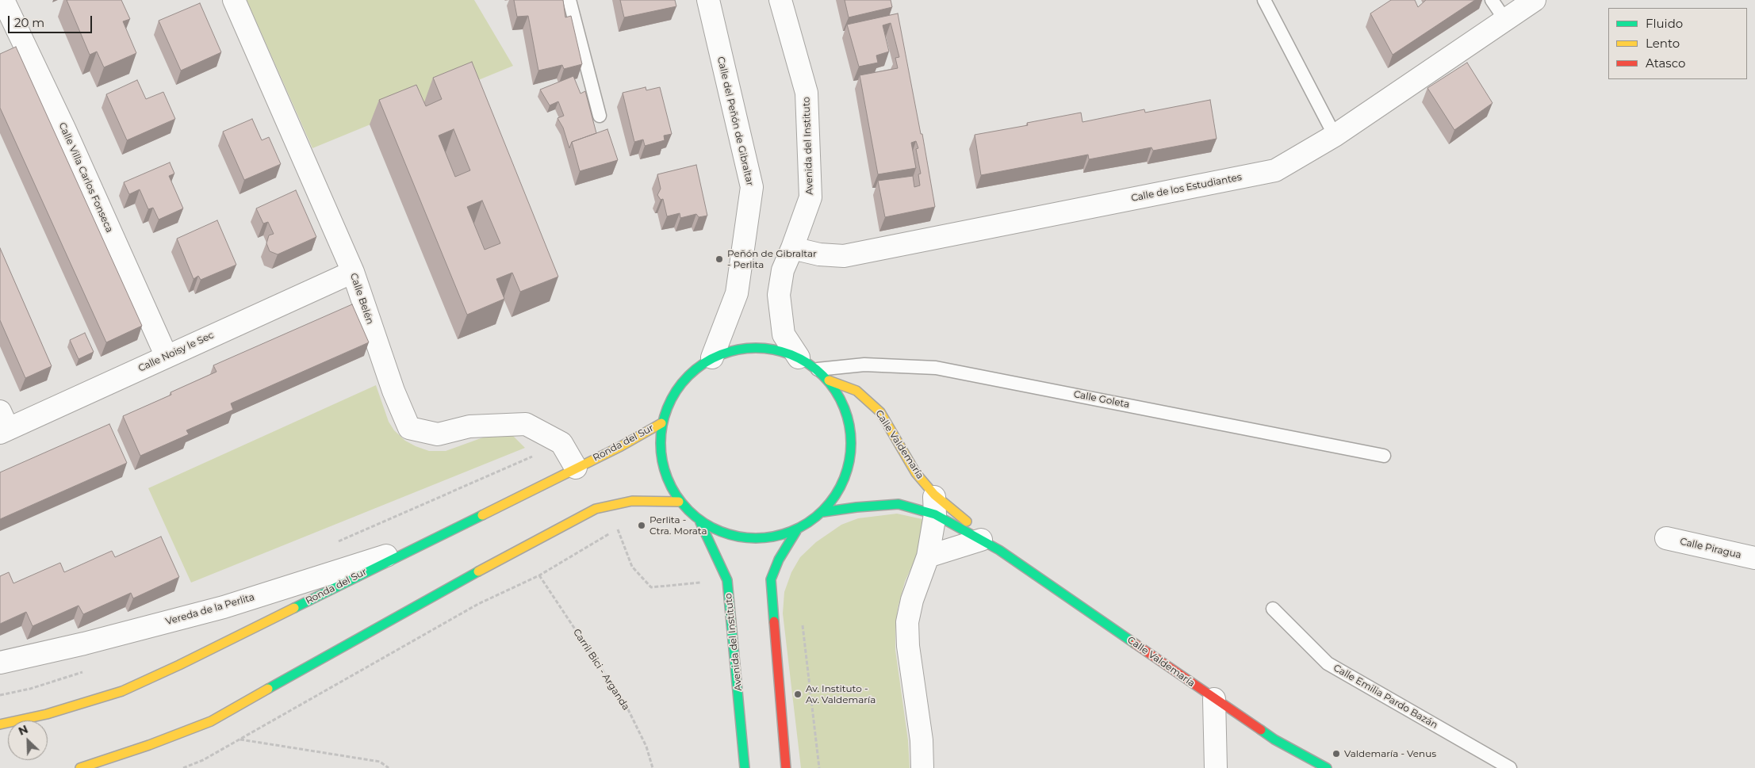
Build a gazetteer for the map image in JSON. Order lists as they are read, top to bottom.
{
  "streets": {
    "main road": ["Avenida del Instituto", "Ronda del Sur", "Calle Valdemaría"],
    "street": [
      "Calle del Peñón de Gibraltar",
      "Calle Villa Carlos Fonseca",
      "Calle de los Estudiantes",
      "Calle Belén",
      "Calle Noisy le Sec",
      "Calle Piragua",
      "Vereda de la Perlita"
    ],
    "lane": ["Calle Goleta", "Calle Emilia Pardo Bazán"],
    "path": ["Carril Bici - Arganda"]
  },
  "crossings": [
    ["Avenida del Instituto", "Calle de los Estudiantes"],
    ["Calle Villa Carlos Fonseca", "Calle Noisy le Sec"],
    ["Calle Belén", "Calle Noisy le Sec"],
    ["Calle Belén", "Ronda del Sur"],
    ["Ronda del Sur", "Vereda de la Perlita"]
  ],
  "places": [
    "Peñón de Gibraltar - Perlita",
    "Perlita - Ctra. Morata",
    "Av. Instituto - Av. Valdemaría",
    "Valdemaría - Venus"
  ],
  "legend": ["Fluido", "Lento", "Atasco"],
  "scale_bar": "20 m",
  "north": "top left"
}
